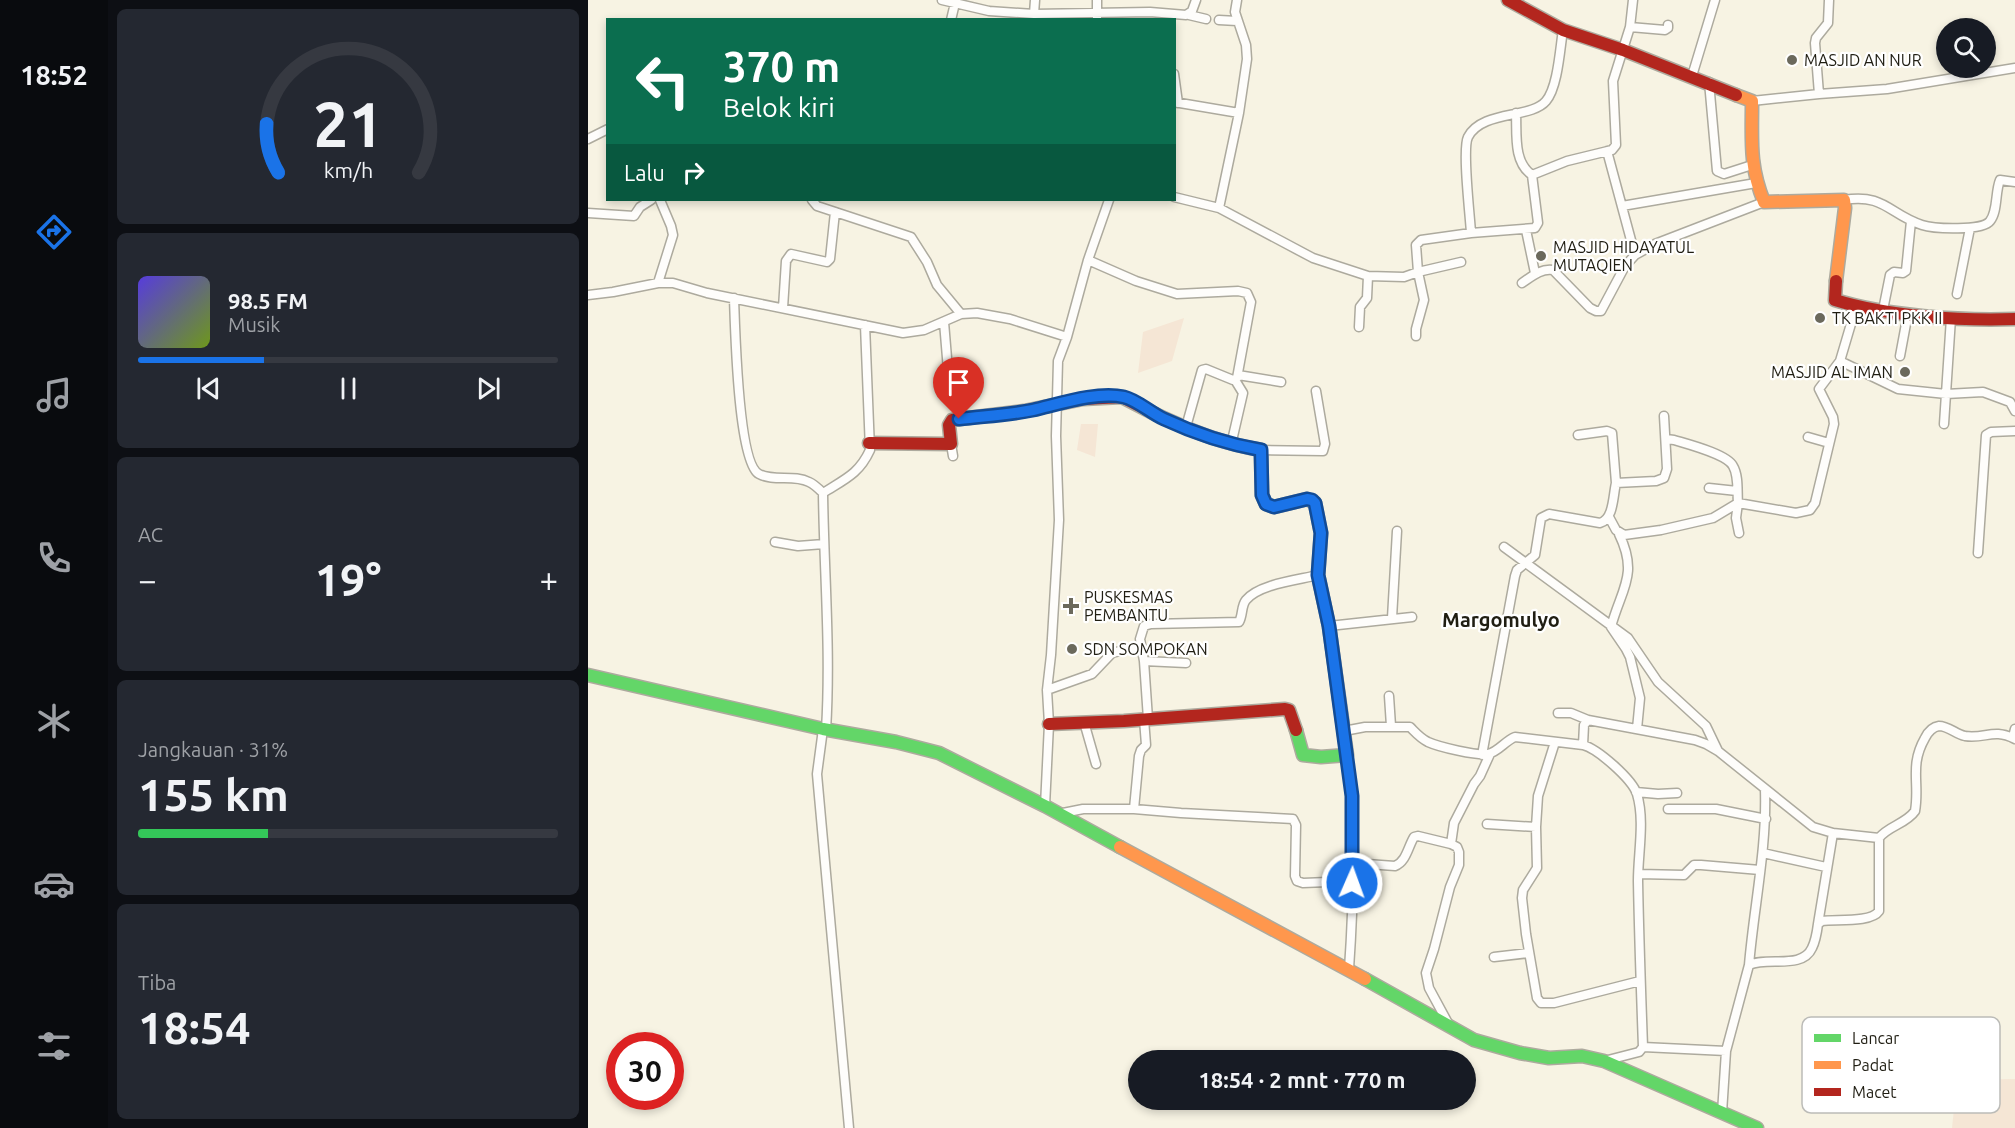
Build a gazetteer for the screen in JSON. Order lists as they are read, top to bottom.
{
  "districts": ["Margomulyo"],
  "places": {
    "other": [
      "MASJID AN NUR",
      "MASJID HIDAYATUL MUTAQIEN",
      "TK BAKTI PKK II",
      "MASJID AL IMAN",
      "SDN SOMPOKAN"
    ],
    "health": ["PUSKESMAS PEMBANTU"]
  },
  "legend": ["Lancar", "Padat", "Macet"],
  "page": {
    "tabs": "18:52",
    "turn": ["370 m", "Belok kiri"],
    "then": "Lalu",
    "song": ["98.5 FM", "Musik"],
    "tile": [
      "AC",
      ["Jangkauan · 31%", "155 km"],
      ["Tiba", "18:54"]
    ],
    "heat": ["−", "19°", "+"],
    "limit": "30",
    "trip": "18:54 · 2 mnt · 770 m",
    "gauge": ["21", "km/h"]
  }
}
